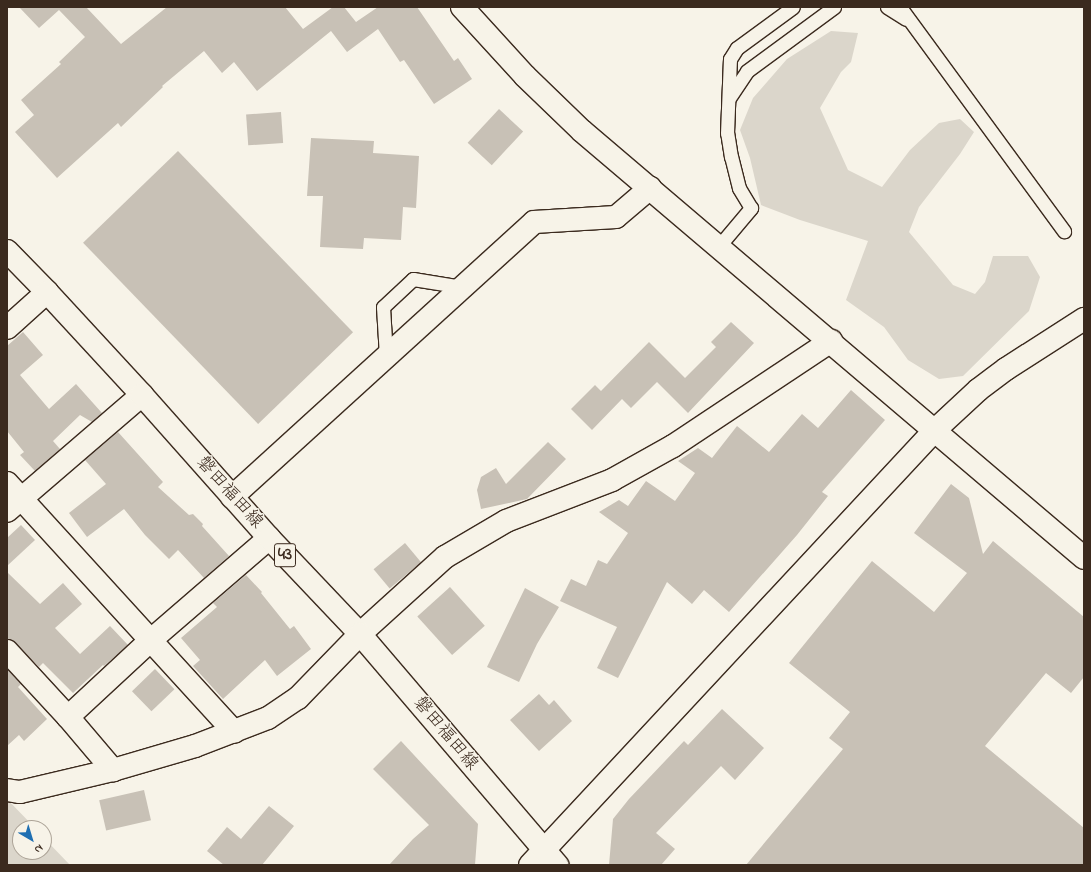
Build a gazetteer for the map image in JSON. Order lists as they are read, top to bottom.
{
  "streets": {
    "street": ["磐田福田線", "43"]
  },
  "north": "bottom right"
}
